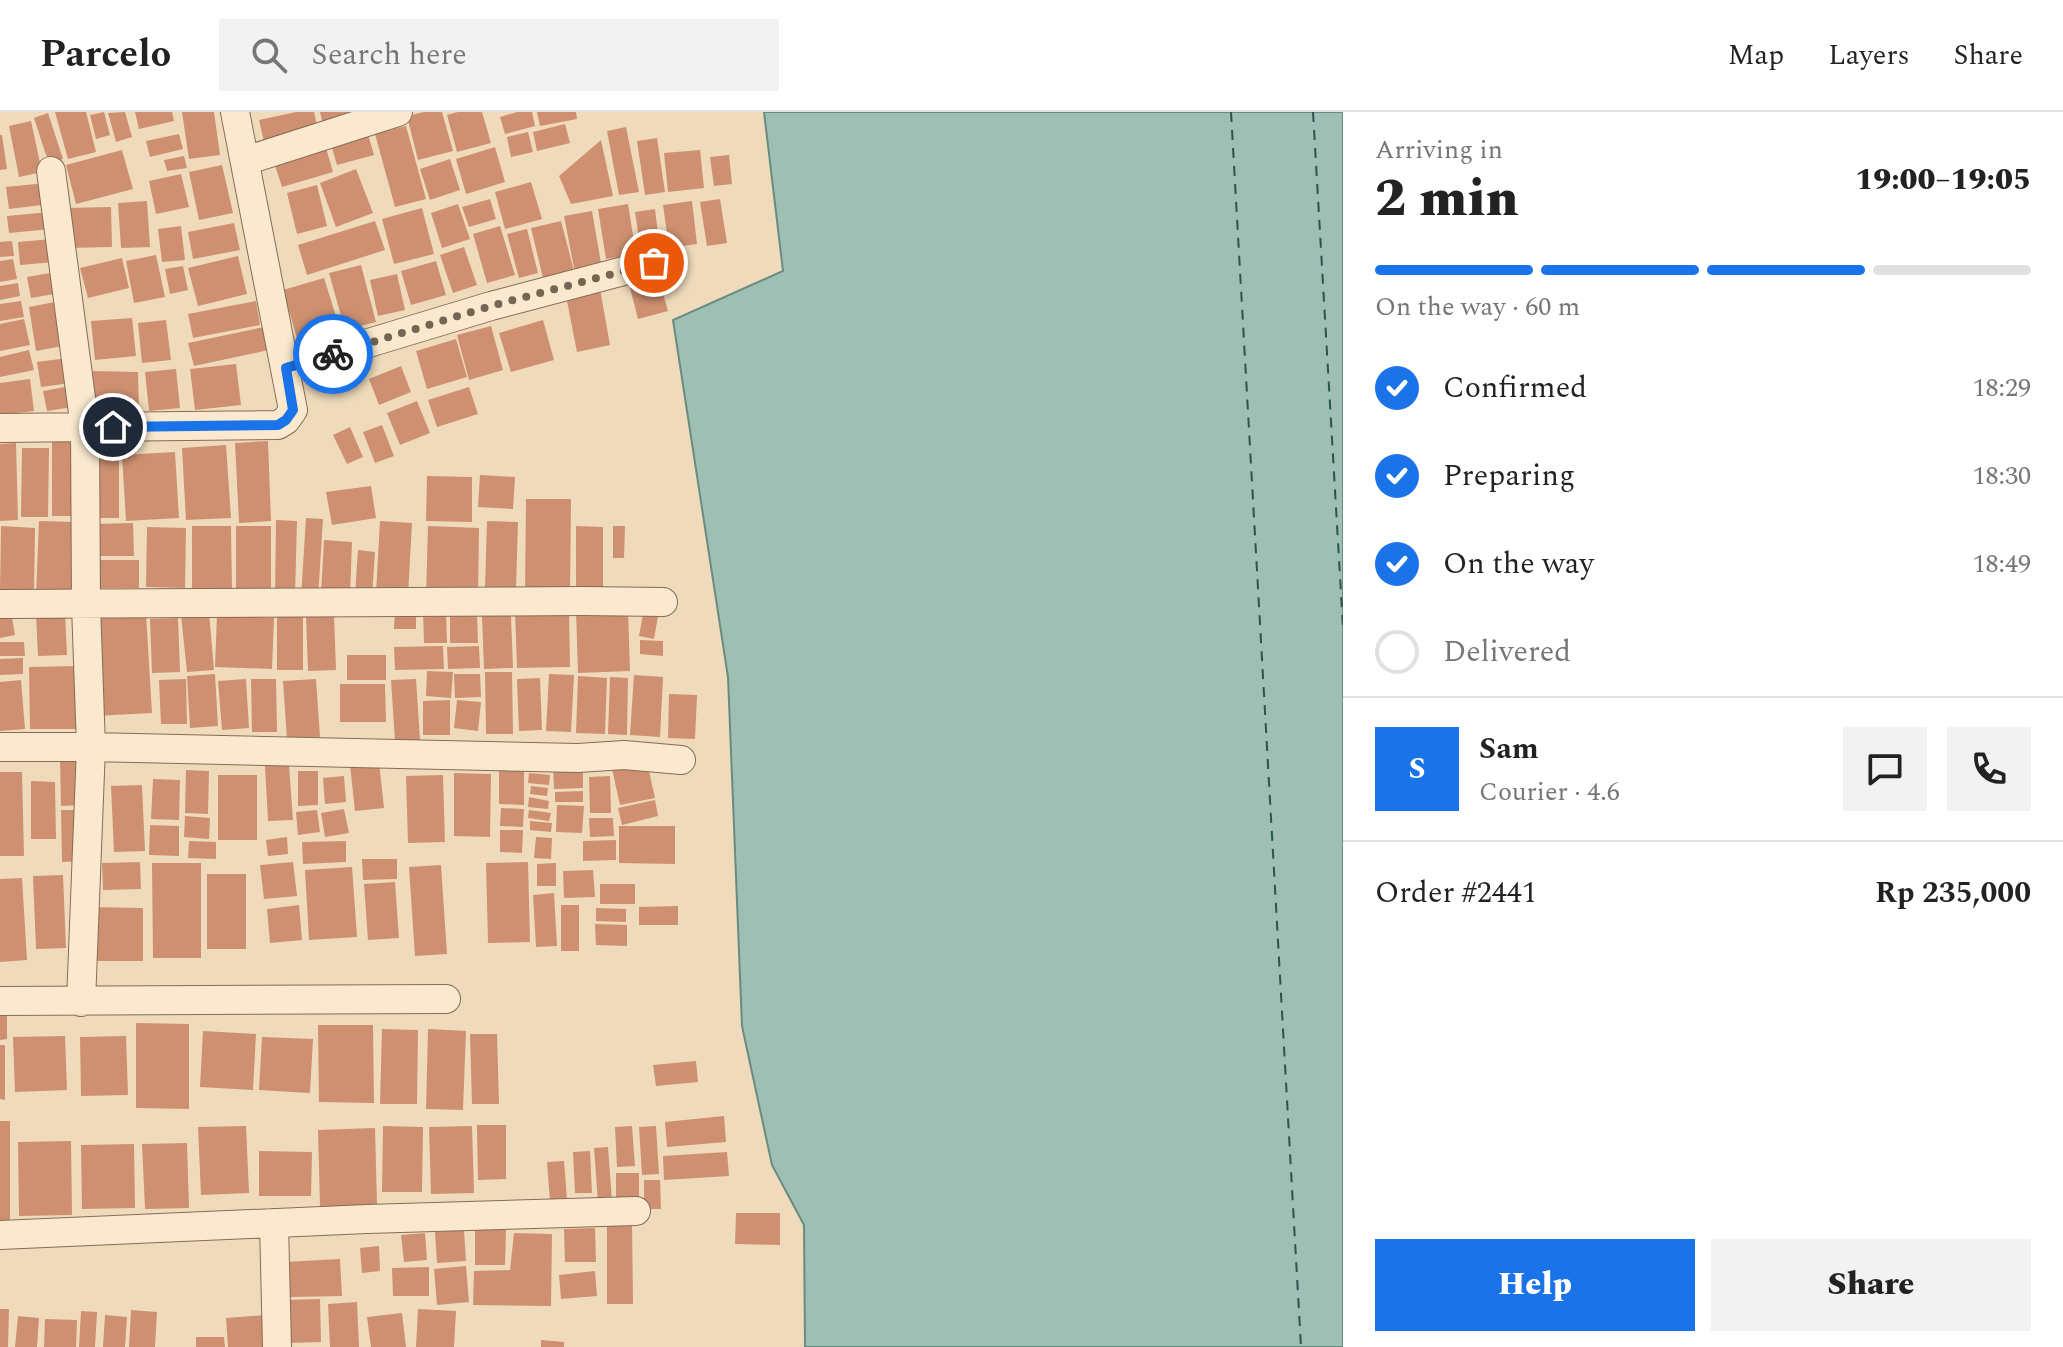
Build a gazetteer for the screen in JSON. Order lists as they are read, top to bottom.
{
  "page": {
    "header": "Parcelo",
    "search": "Search here",
    "nav": ["Map", "Layers", "Share"],
    "heading": ["2 min", "Arriving in", "19:00–19:05"],
    "panel": [
      "Sam",
      "Courier · 4.6",
      "Order #2441",
      "Rp 235,000"
    ],
    "bar": "On the way · 60 m",
    "list": [
      ["Confirmed", "18:29"],
      ["Preparing", "18:30"],
      ["On the way", "18:49"],
      "Delivered"
    ],
    "round": "S",
    "buttons": ["Help", "Share"]
  }
}
